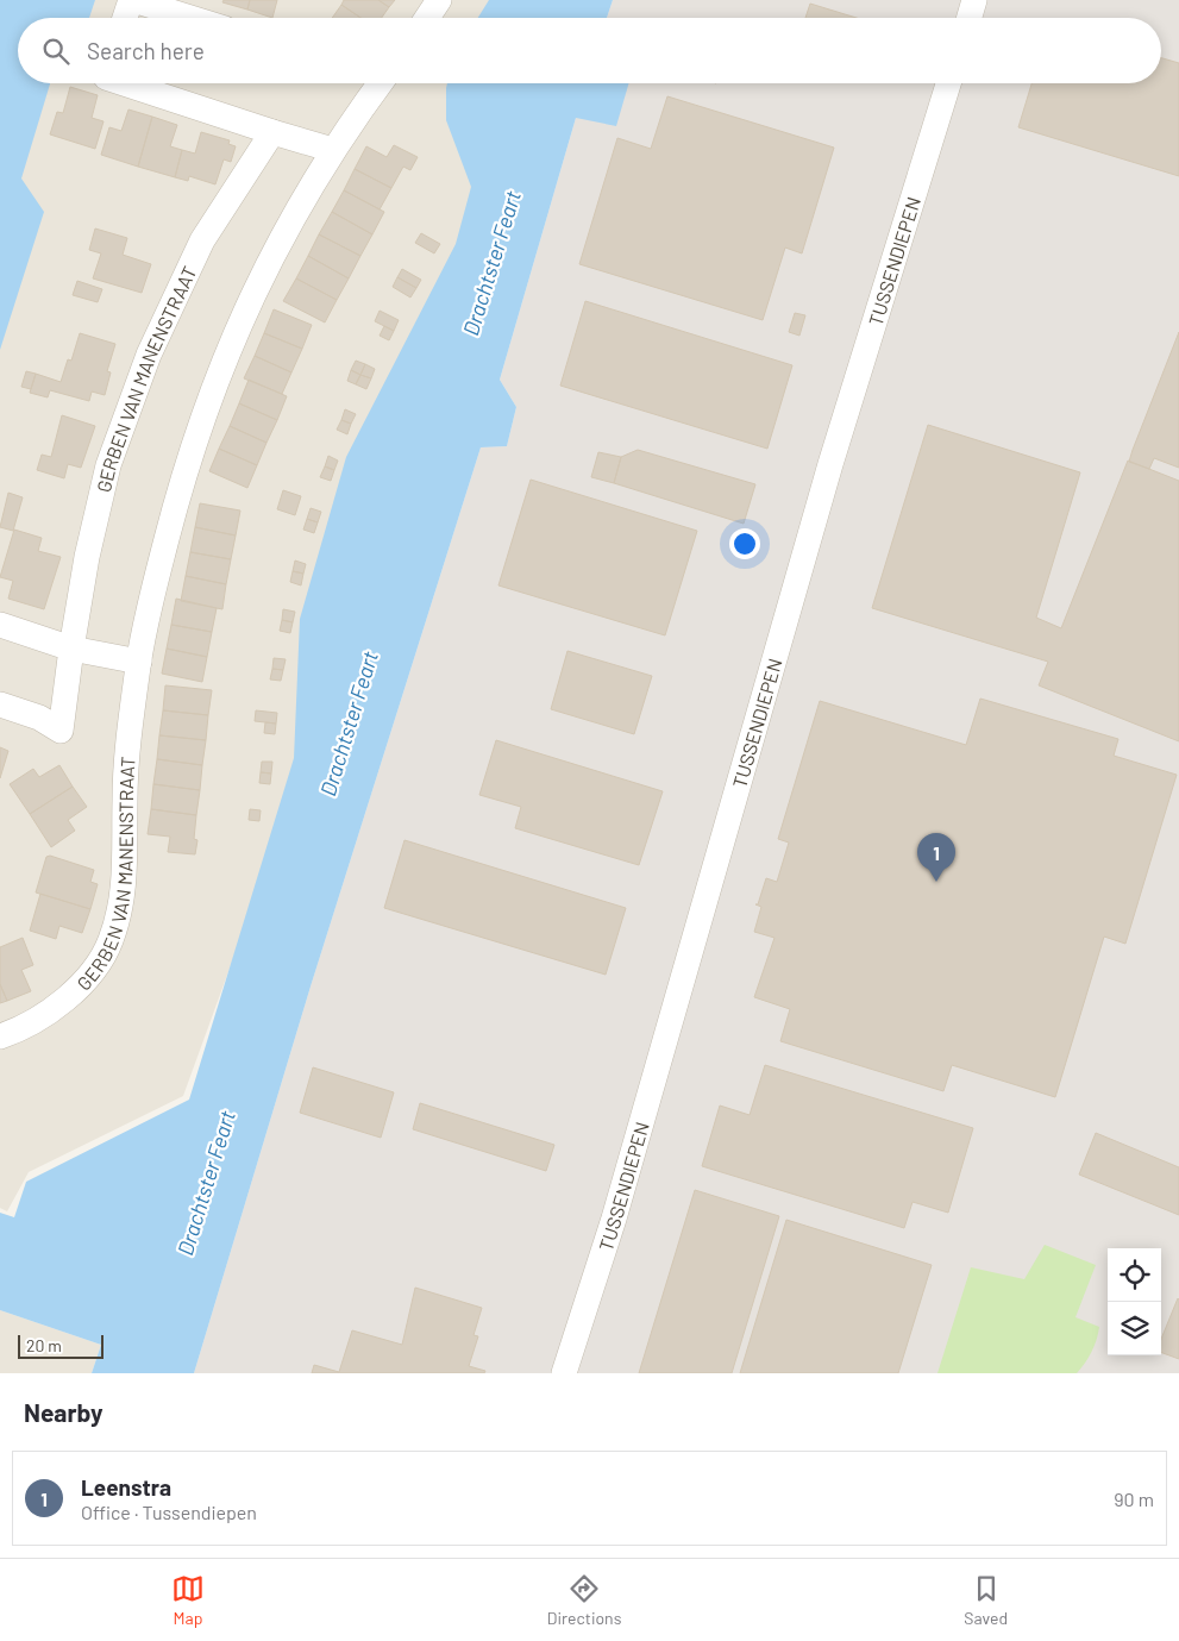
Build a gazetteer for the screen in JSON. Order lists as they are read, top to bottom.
{
  "streets": {
    "street": ["TUSSENDIEPEN", "GERBEN VAN MANENSTRAAT"]
  },
  "water": ["Drachtster Feart"],
  "scale_bar": "20 m",
  "page": {
    "search": "Search here",
    "pins": "1",
    "scale": "20 m",
    "heading": "Nearby",
    "list": [
      {
        "mark": "1",
        "name": "Leenstra",
        "note": "Office · Tussendiepen",
        "value": "90 m"
      }
    ],
    "nav": ["Map", "Directions", "Saved"]
  }
}
